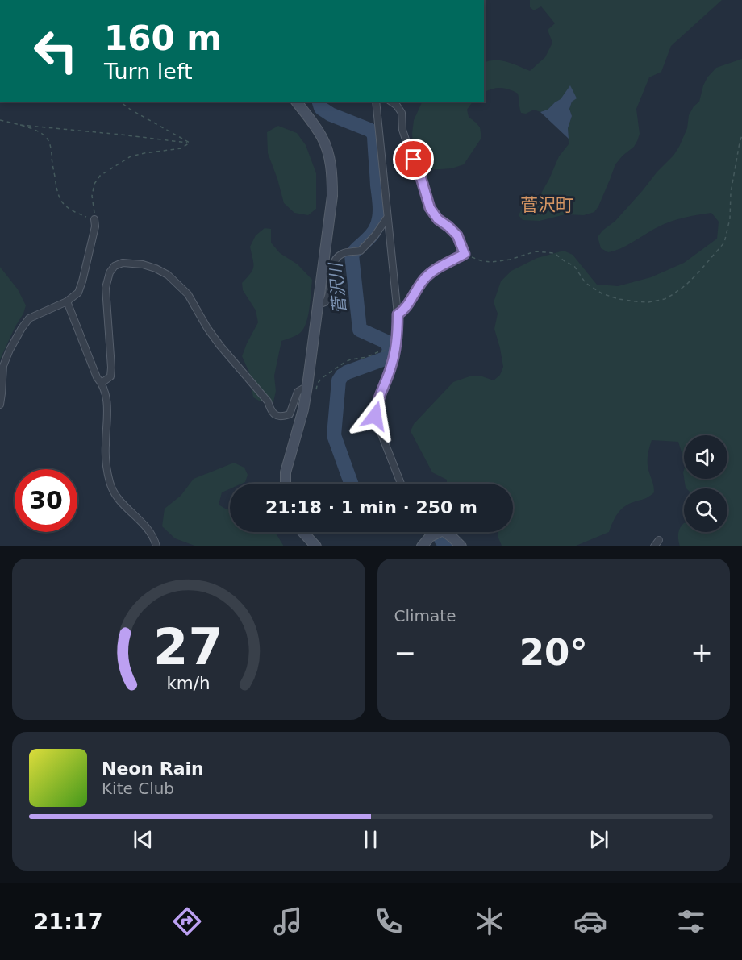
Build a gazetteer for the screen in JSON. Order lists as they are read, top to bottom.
{
  "districts": ["菅沢町"],
  "water": ["菅沢川"],
  "page": {
    "turn": ["160 m", "Turn left"],
    "limit": "30",
    "trip": "21:18 · 1 min · 250 m",
    "tile": "Climate",
    "heat": ["−", "20°", "+"],
    "song": ["Neon Rain", "Kite Club"],
    "tabs": "21:17",
    "gauge": ["27", "km/h"]
  }
}
